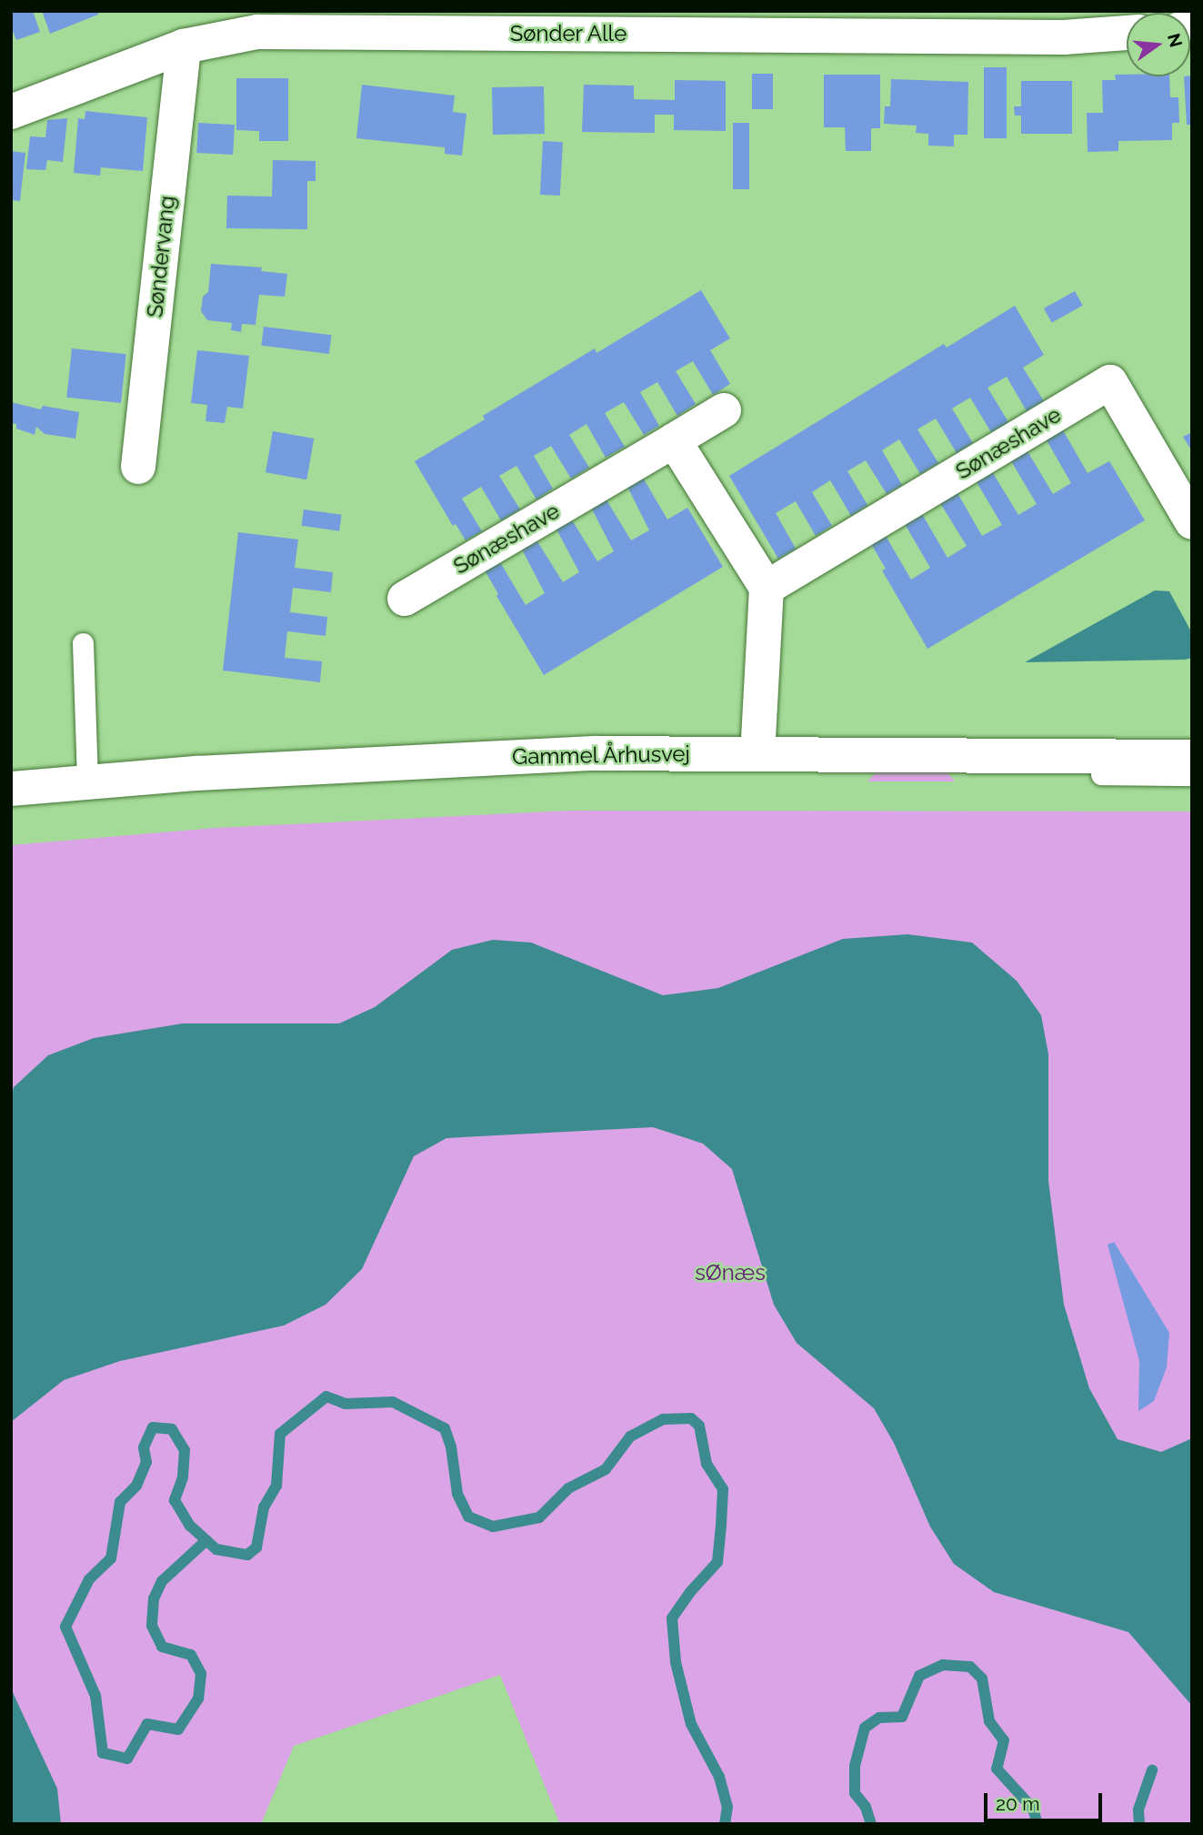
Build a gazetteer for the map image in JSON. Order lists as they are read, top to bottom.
{
  "streets": {
    "street": [
      "Sønder Alle",
      "Søndervang",
      "Sønæshave",
      "Gammel Århusvej"
    ]
  },
  "crossings": [
    ["Sønder Alle", "Søndervang"]
  ],
  "parks": ["sØnæs"],
  "scale_bar": "20 m",
  "north": "right"
}
